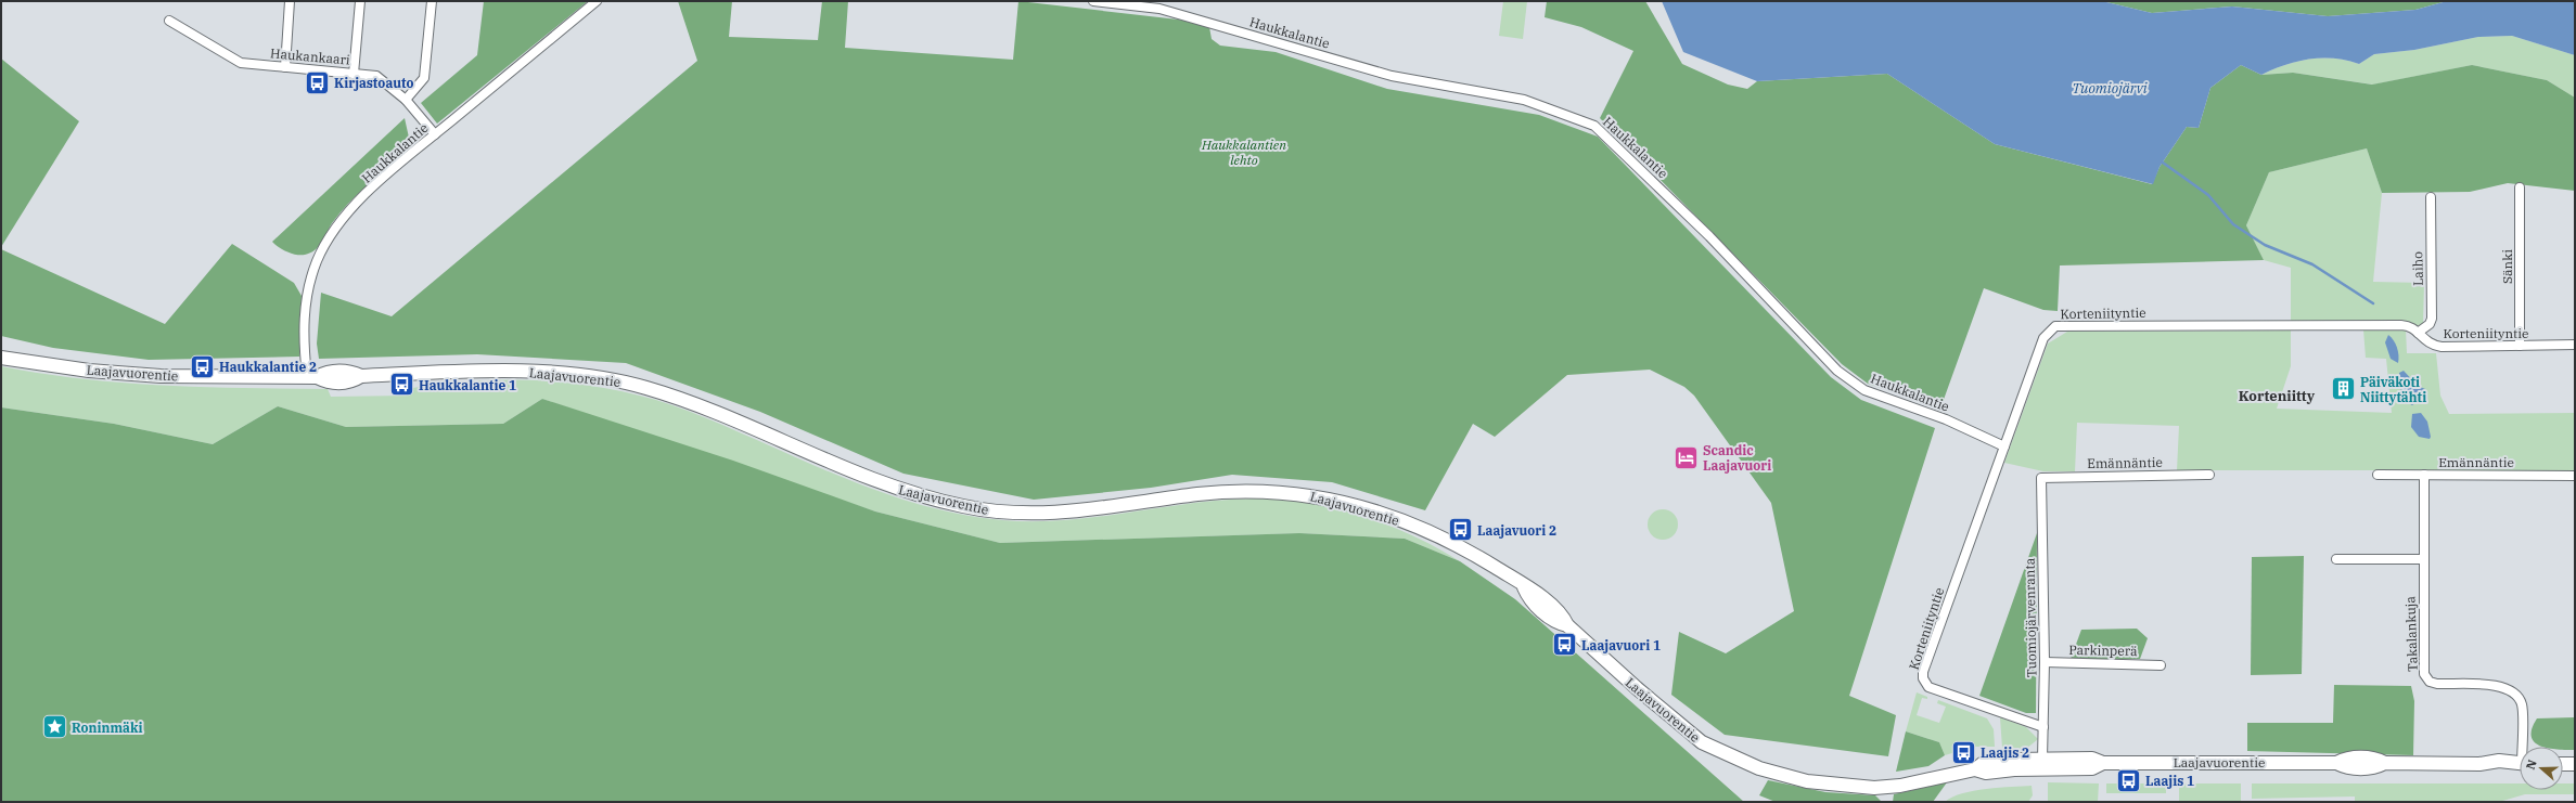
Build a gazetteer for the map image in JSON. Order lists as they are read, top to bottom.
{
  "streets": {
    "street": [
      "Haukkalantie",
      "Haukankaari",
      "Sänki",
      "Laiho",
      "Korteniityntie",
      "Laajavuorentie",
      "Emännäntie",
      "Tuomiojärvenranta",
      "Takalankuja",
      "Parkinperä"
    ]
  },
  "crossings": [
    ["Haukkalantie", "Haukankaari"],
    ["Haukkalantie", "Korteniityntie"],
    ["Haukkalantie", "Laajavuorentie"],
    ["Sänki", "Korteniityntie"],
    ["Laiho", "Korteniityntie"],
    ["Korteniityntie", "Tuomiojärvenranta"],
    ["Laajavuorentie", "Tuomiojärvenranta"],
    ["Emännäntie", "Tuomiojärvenranta"],
    ["Emännäntie", "Takalankuja"],
    ["Tuomiojärvenranta", "Parkinperä"]
  ],
  "districts": ["Korteniitty"],
  "water": ["Tuomiojärvi"],
  "parks": ["Haukkalantien lehto"],
  "places": {
    "bus stop": [
      "Kirjastoauto",
      "Haukkalantie 2",
      "Haukkalantie 1",
      "Laajavuori 2",
      "Laajavuori 1",
      "Laajis 2",
      "Laajis 1"
    ],
    "building": ["Päiväkoti Niittytähti"],
    "hotel": ["Scandic Laajavuori"],
    "place": ["Roninmäki"]
  },
  "north": "left"
}
